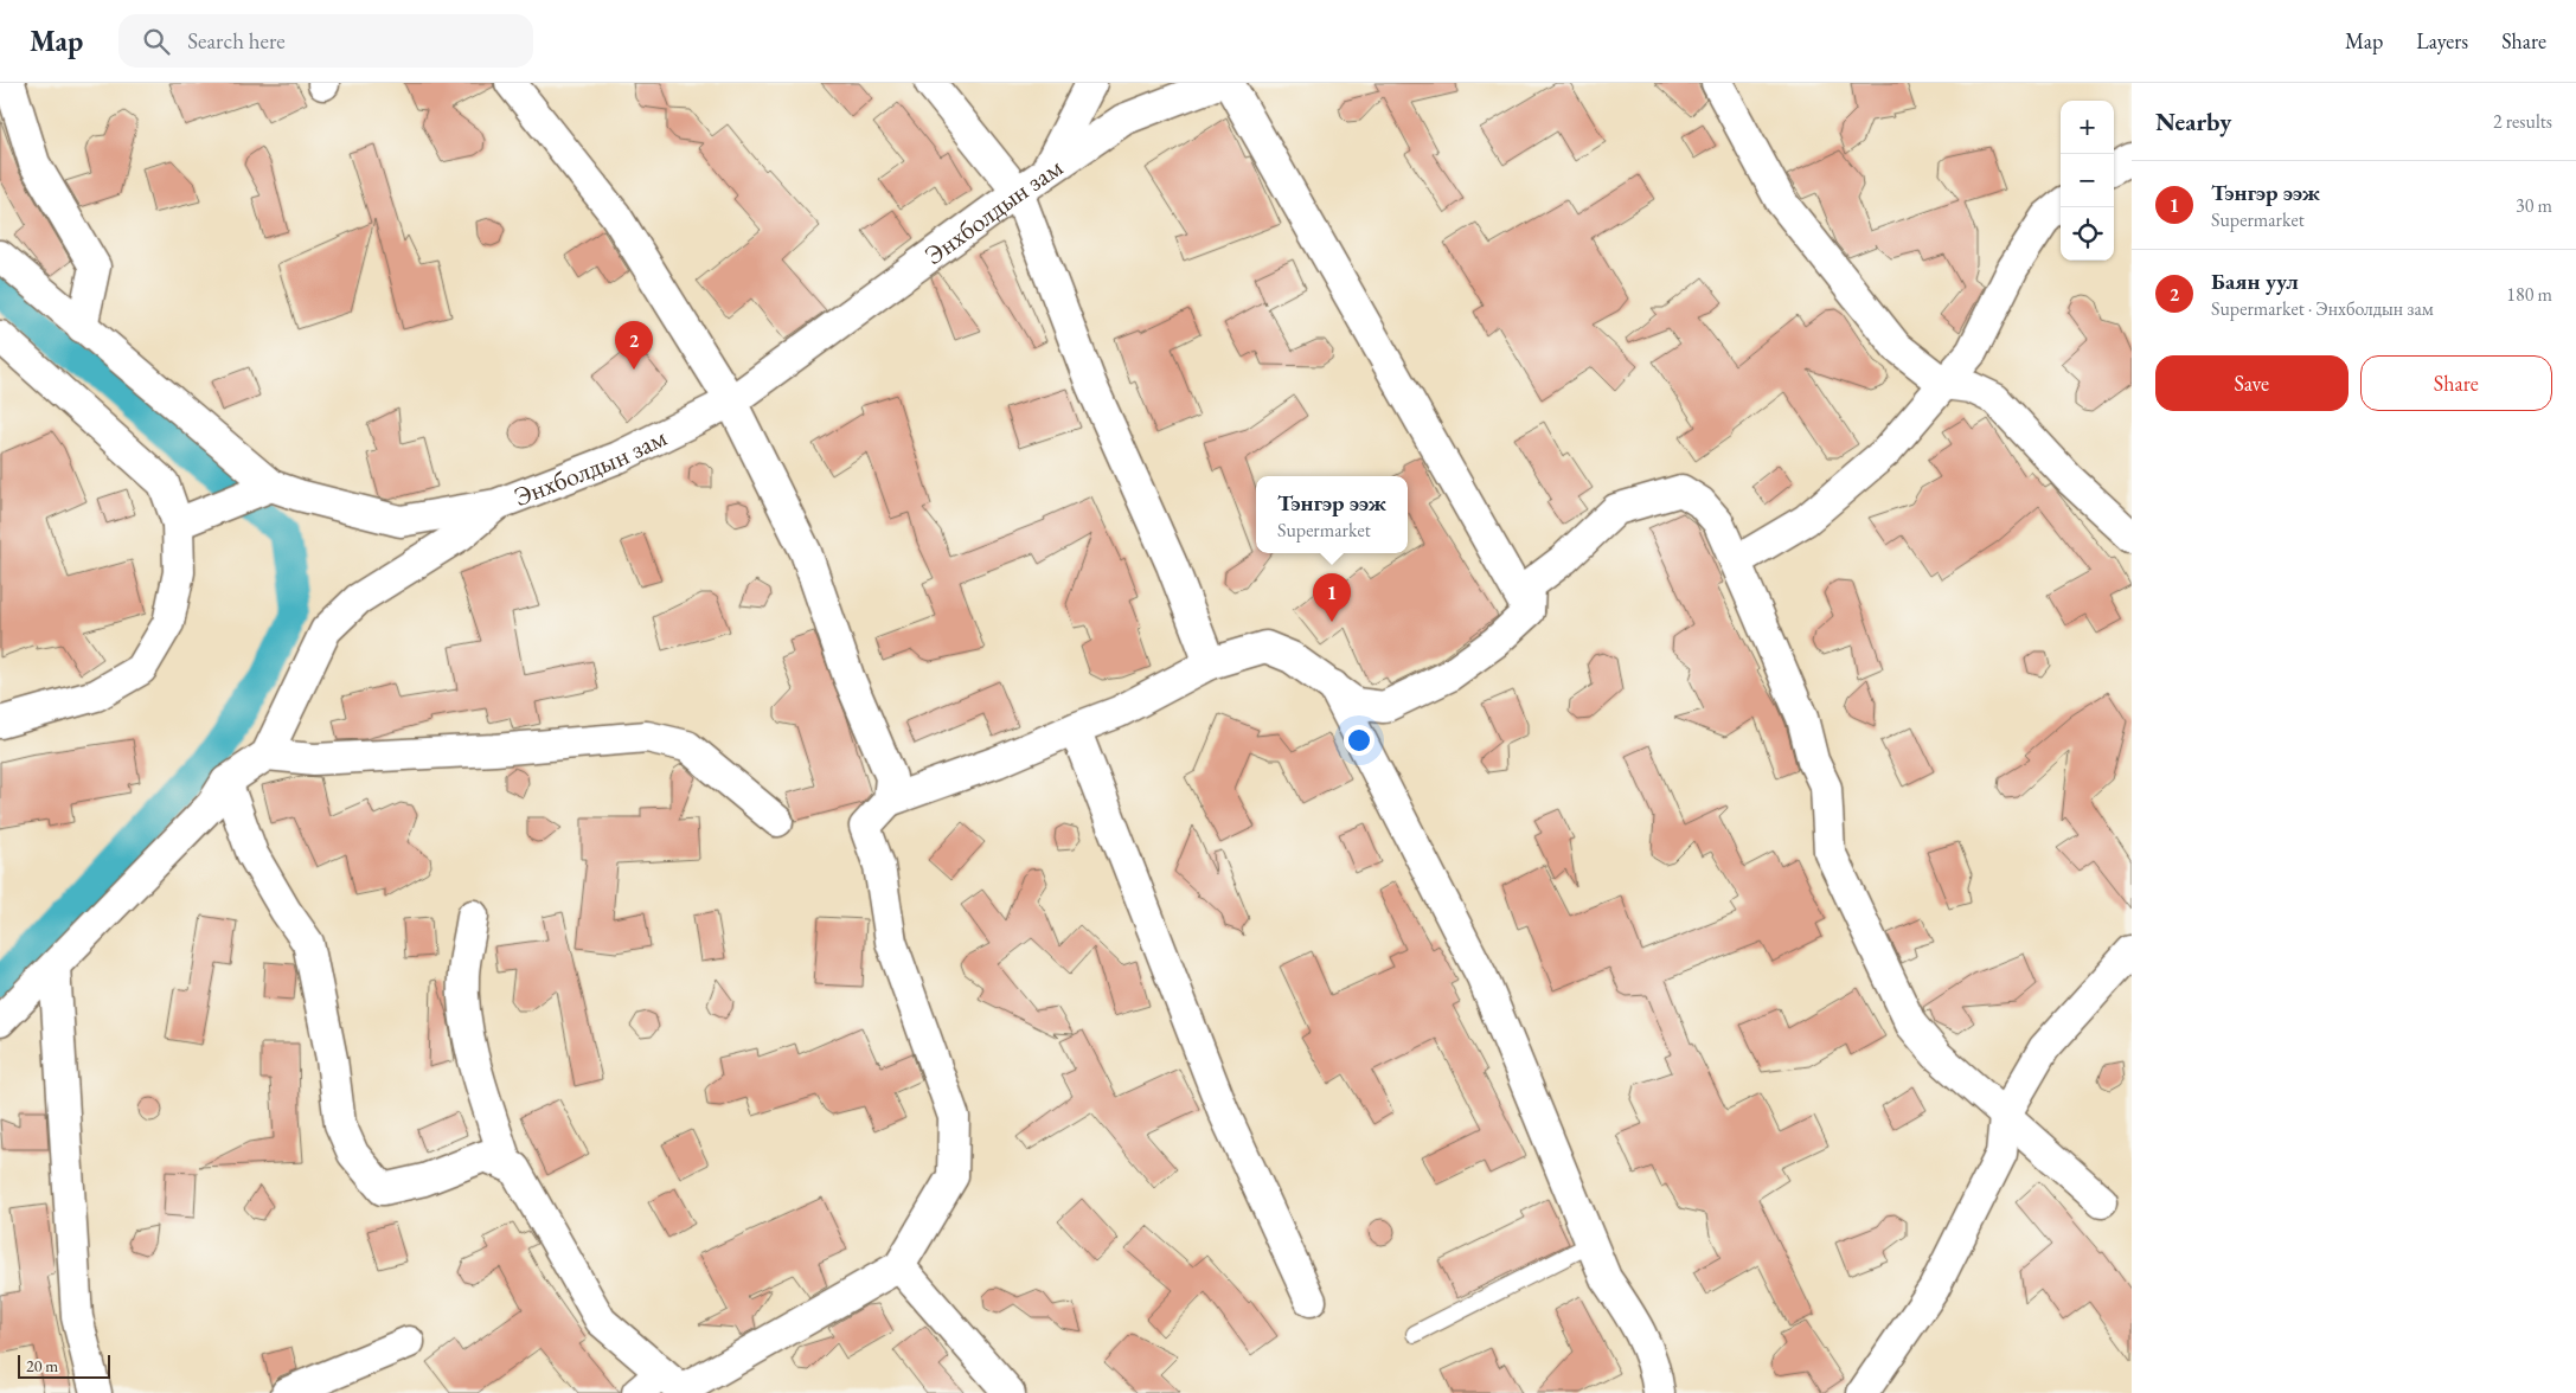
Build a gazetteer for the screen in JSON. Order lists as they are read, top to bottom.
{
  "streets": {
    "street": ["Энхболдын зам"]
  },
  "scale_bar": "20 m",
  "page": {
    "header": "Map",
    "search": "Search here",
    "nav": ["Map", "Layers", "Share"],
    "heading": ["Nearby", "2 results"],
    "map_buttons": ["+", "−"],
    "list": [
      {
        "mark": "1",
        "name": "Тэнгэр ээж",
        "note": "Supermarket",
        "value": "30 m"
      },
      {
        "mark": "2",
        "name": "Баян уул",
        "note": "Supermarket · Энхболдын зам",
        "value": "180 m"
      }
    ],
    "pins": ["2", "1"],
    "buttons": ["Save", "Share"],
    "popup": ["Тэнгэр ээж", "Supermarket"],
    "scale": "20 m"
  }
}
